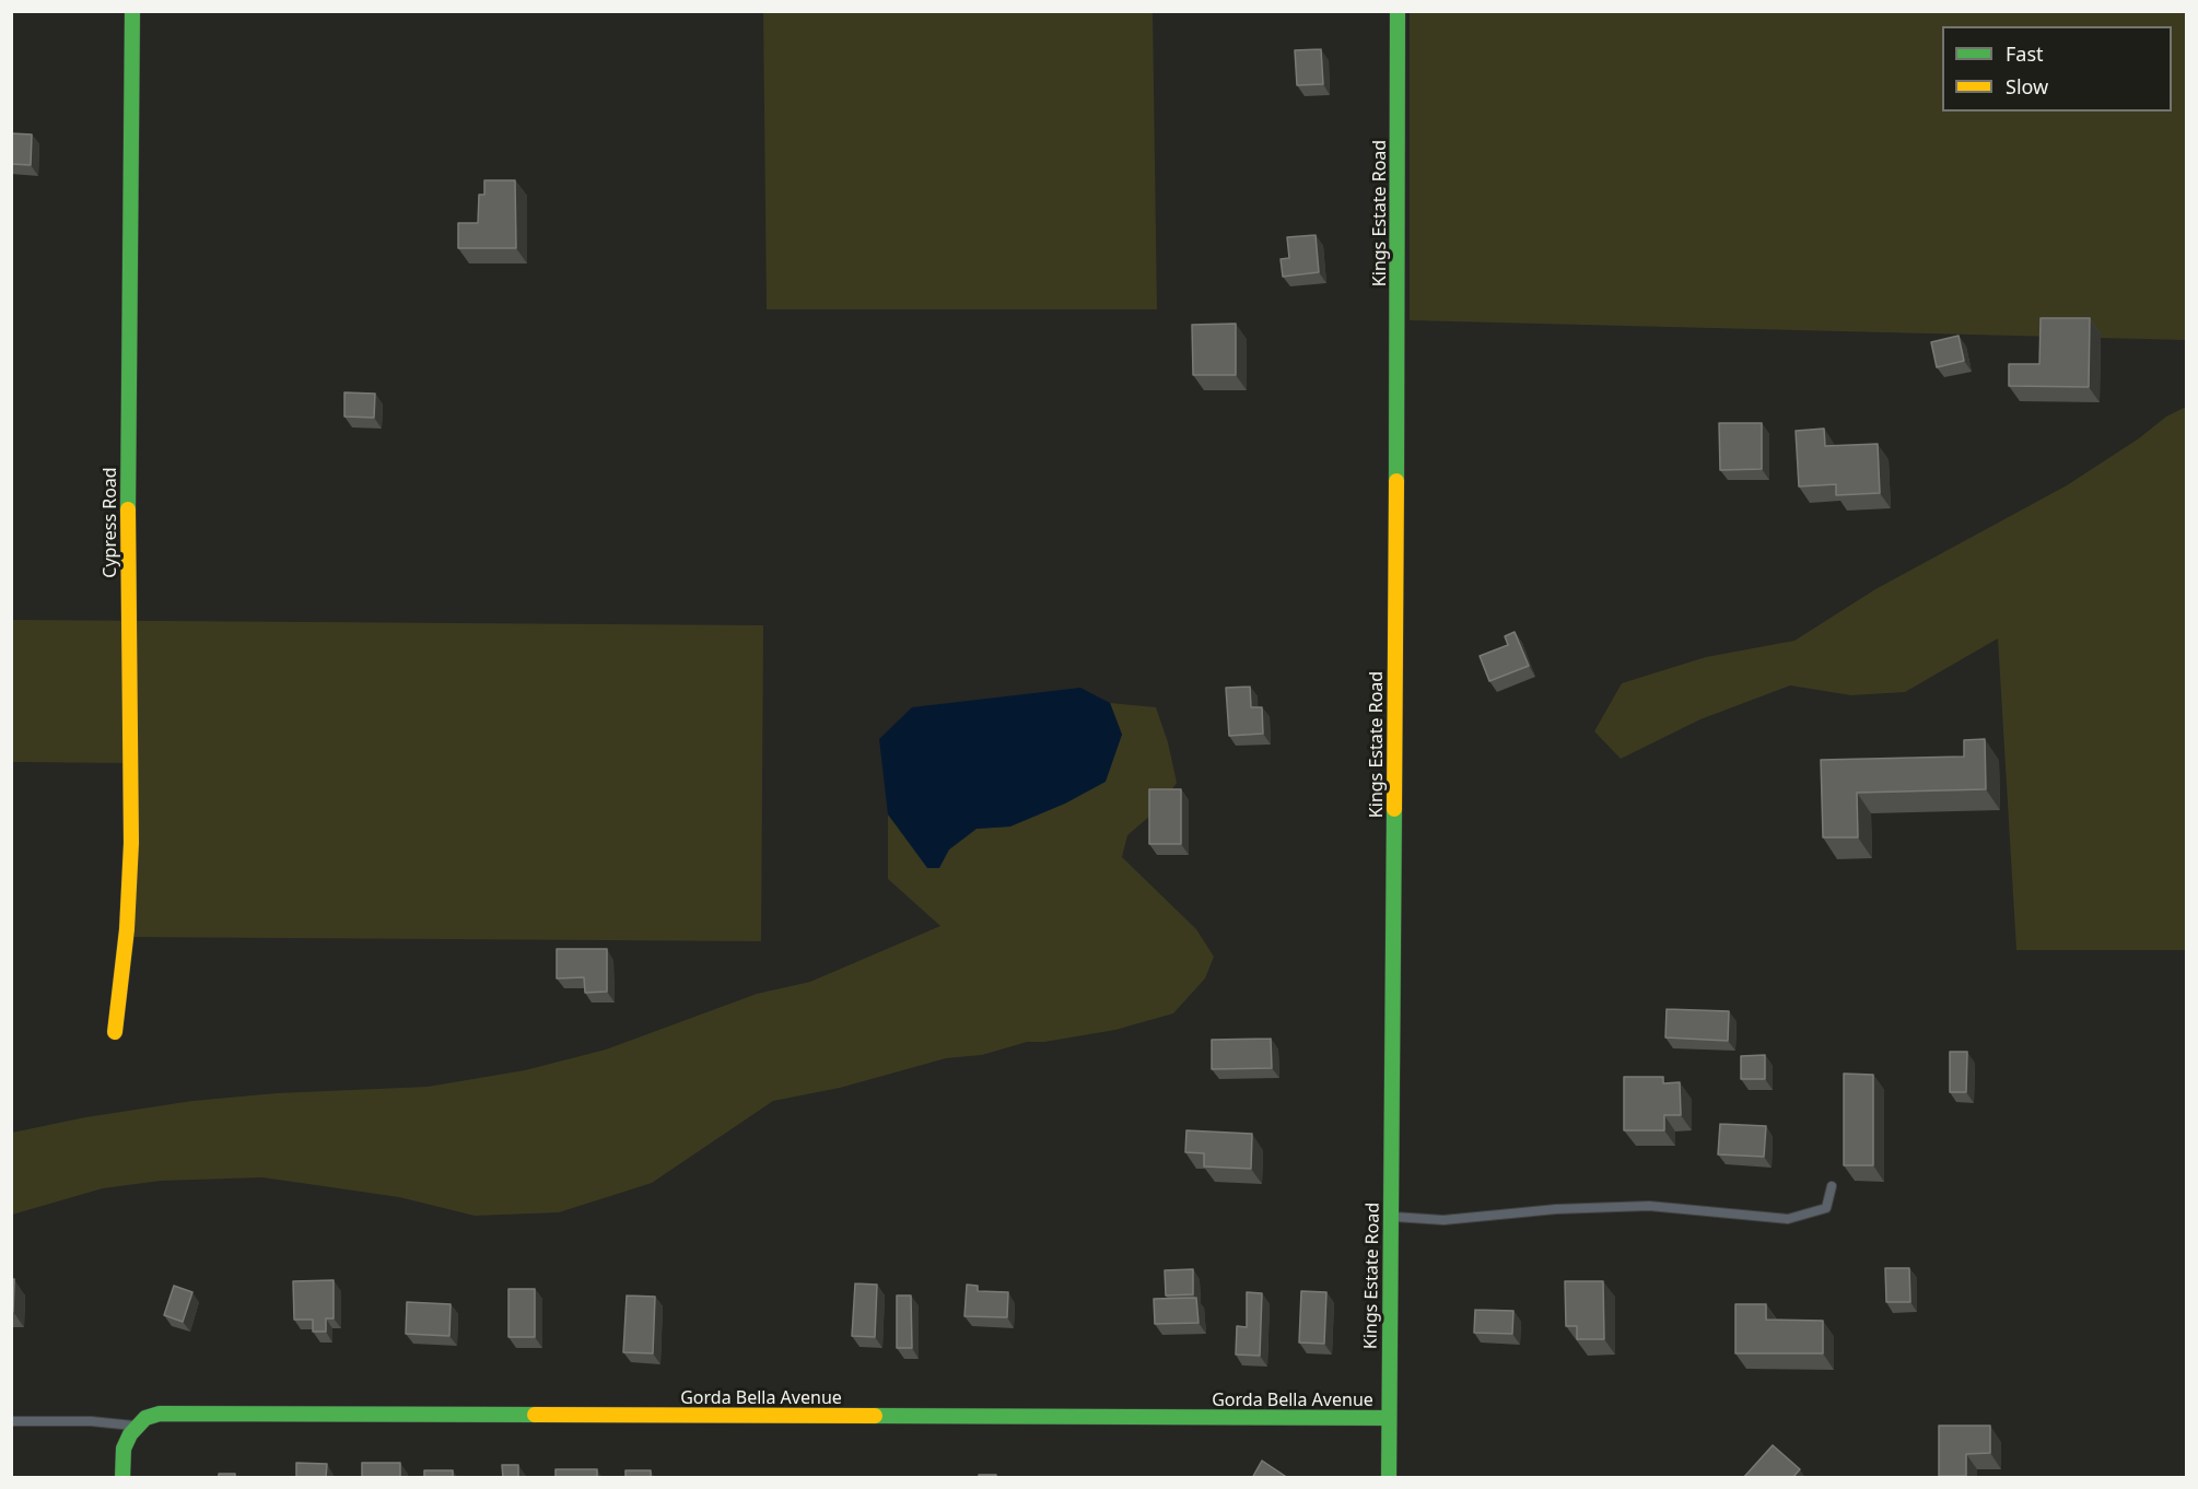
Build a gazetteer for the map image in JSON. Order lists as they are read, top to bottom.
{
  "streets": {
    "street": ["Kings Estate Road", "Cypress Road", "Gorda Bella Avenue"]
  },
  "crossings": [
    ["Kings Estate Road", "Gorda Bella Avenue"]
  ],
  "legend": ["Fast", "Slow"]
}
